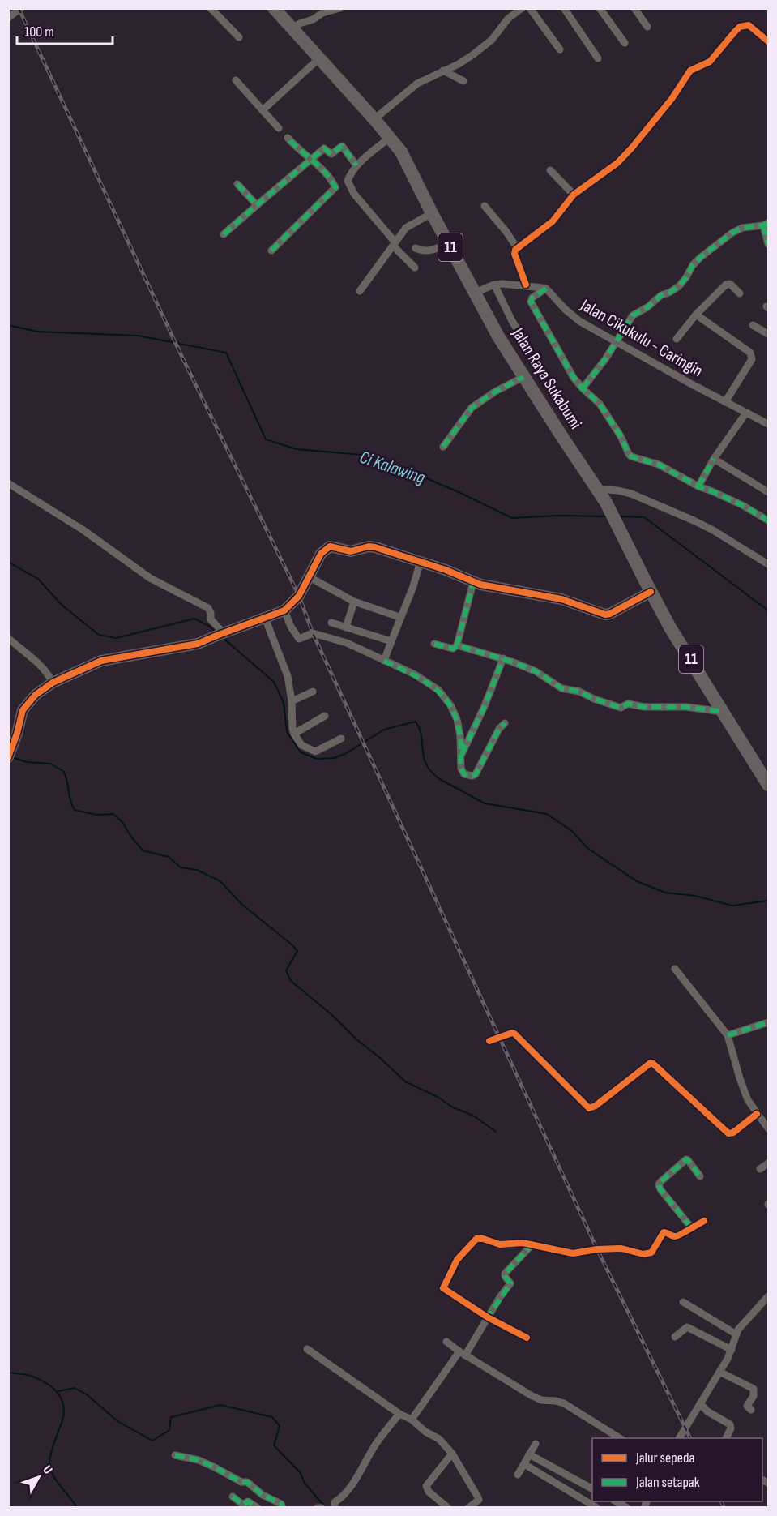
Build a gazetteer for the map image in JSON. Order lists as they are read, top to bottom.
{
  "streets": {
    "highway": ["11", "Jalan Raya Sukabumi"],
    "street": ["Jalan Cikukulu - Caringin"]
  },
  "water": ["Ci Kalawing"],
  "legend": ["Jalur sepeda", "Jalan setapak"],
  "scale_bar": "100 m",
  "north": "top right"
}
